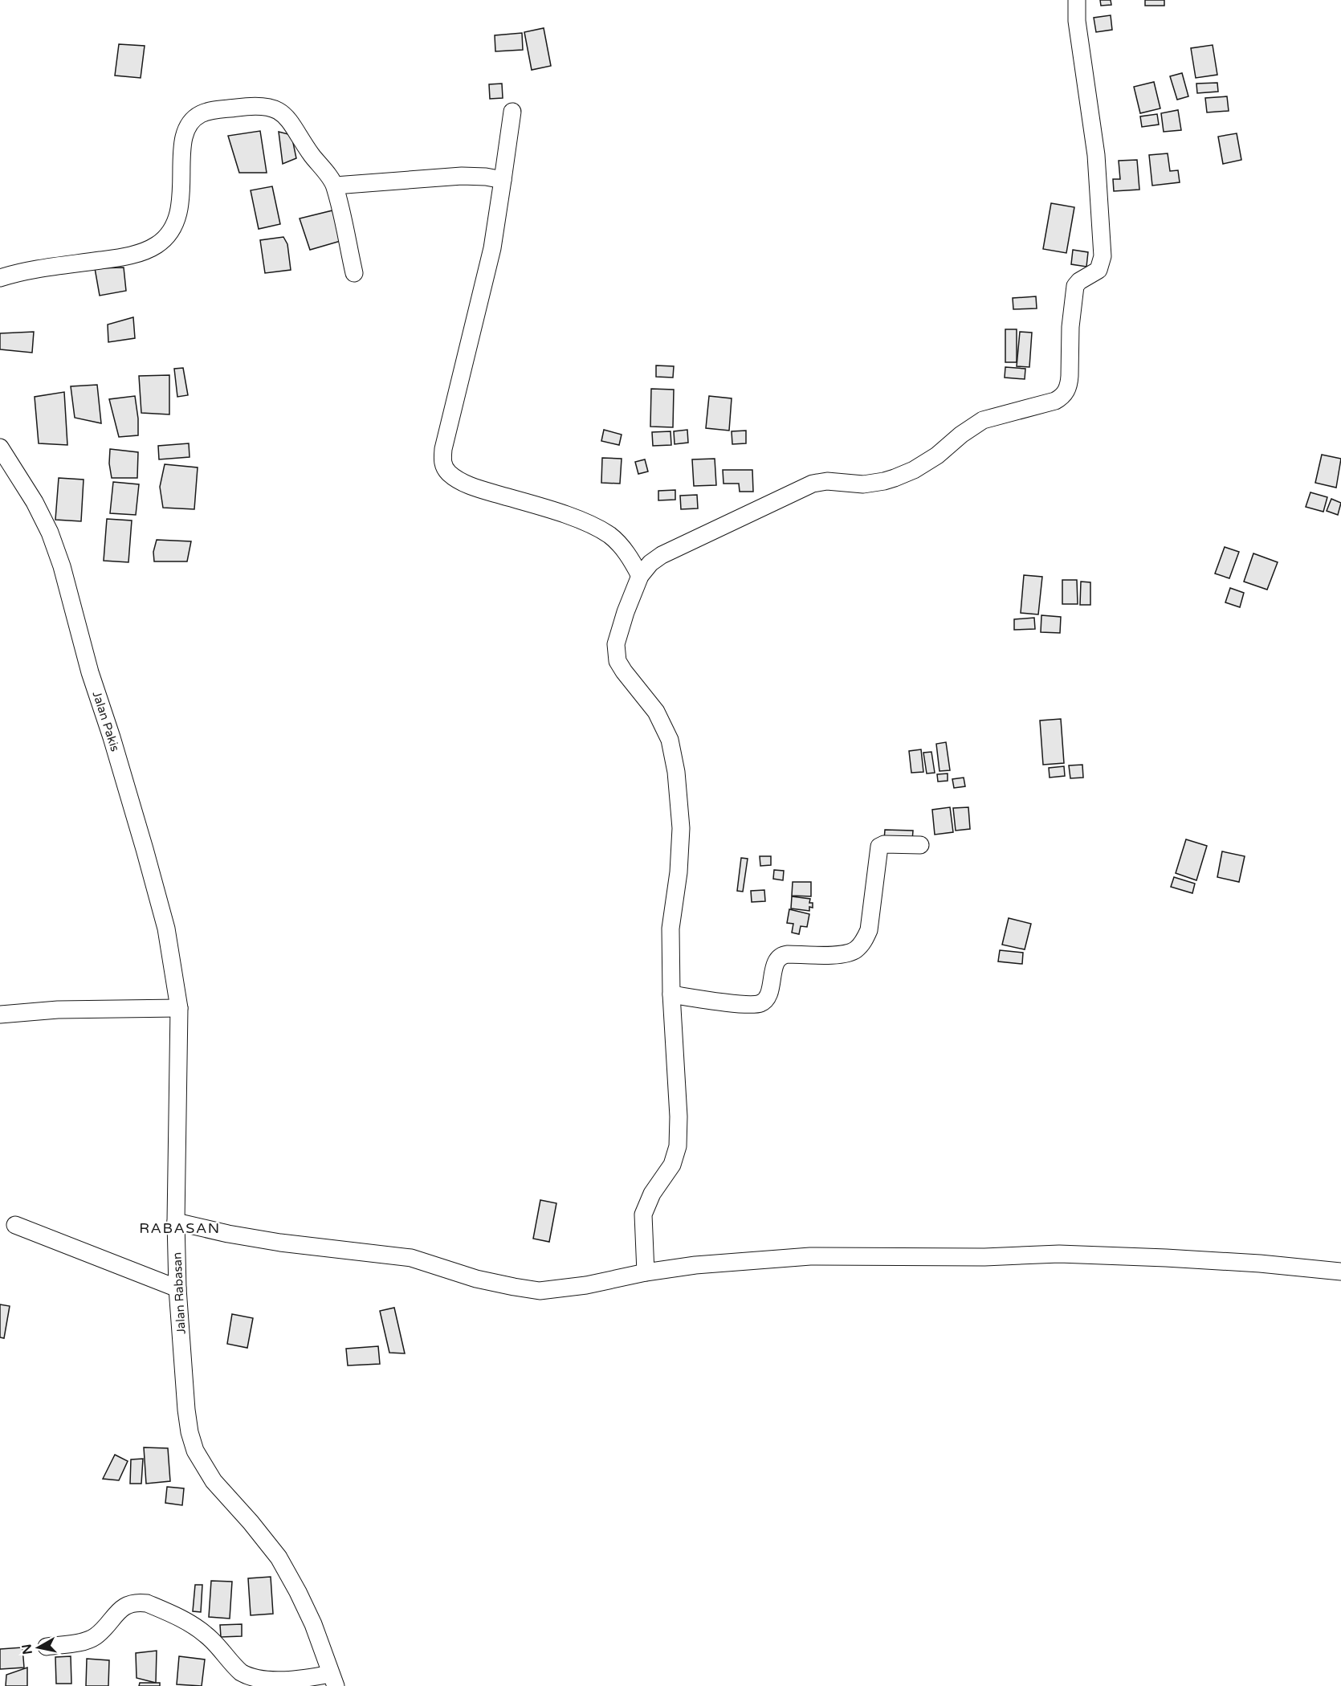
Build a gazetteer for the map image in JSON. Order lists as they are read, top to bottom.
{
  "streets": {
    "street": ["Jalan Pakis", "Jalan Rabasan"]
  },
  "crossings": [
    ["Jalan Pakis", "Jalan Rabasan"]
  ],
  "districts": ["RABASAN"],
  "north": "left"
}
